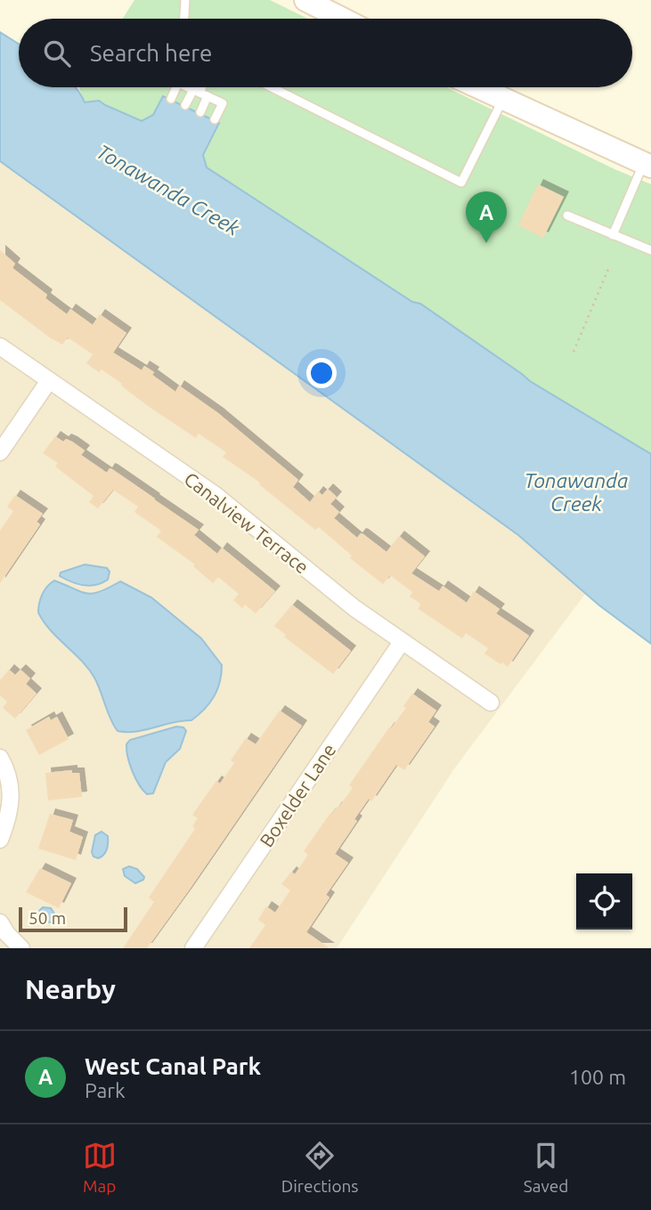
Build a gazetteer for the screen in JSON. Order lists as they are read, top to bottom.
{
  "streets": {
    "street": ["Canalview Terrace", "Boxelder Lane"]
  },
  "crossings": [
    ["Canalview Terrace", "Boxelder Lane"]
  ],
  "water": ["Tonawanda Creek"],
  "scale_bar": "50 m",
  "page": {
    "search": "Search here",
    "pins": "A",
    "scale": "50 m",
    "heading": "Nearby",
    "list": [
      {
        "mark": "A",
        "name": "West Canal Park",
        "note": "Park",
        "value": "100 m"
      }
    ],
    "nav": ["Map", "Directions", "Saved"]
  }
}
